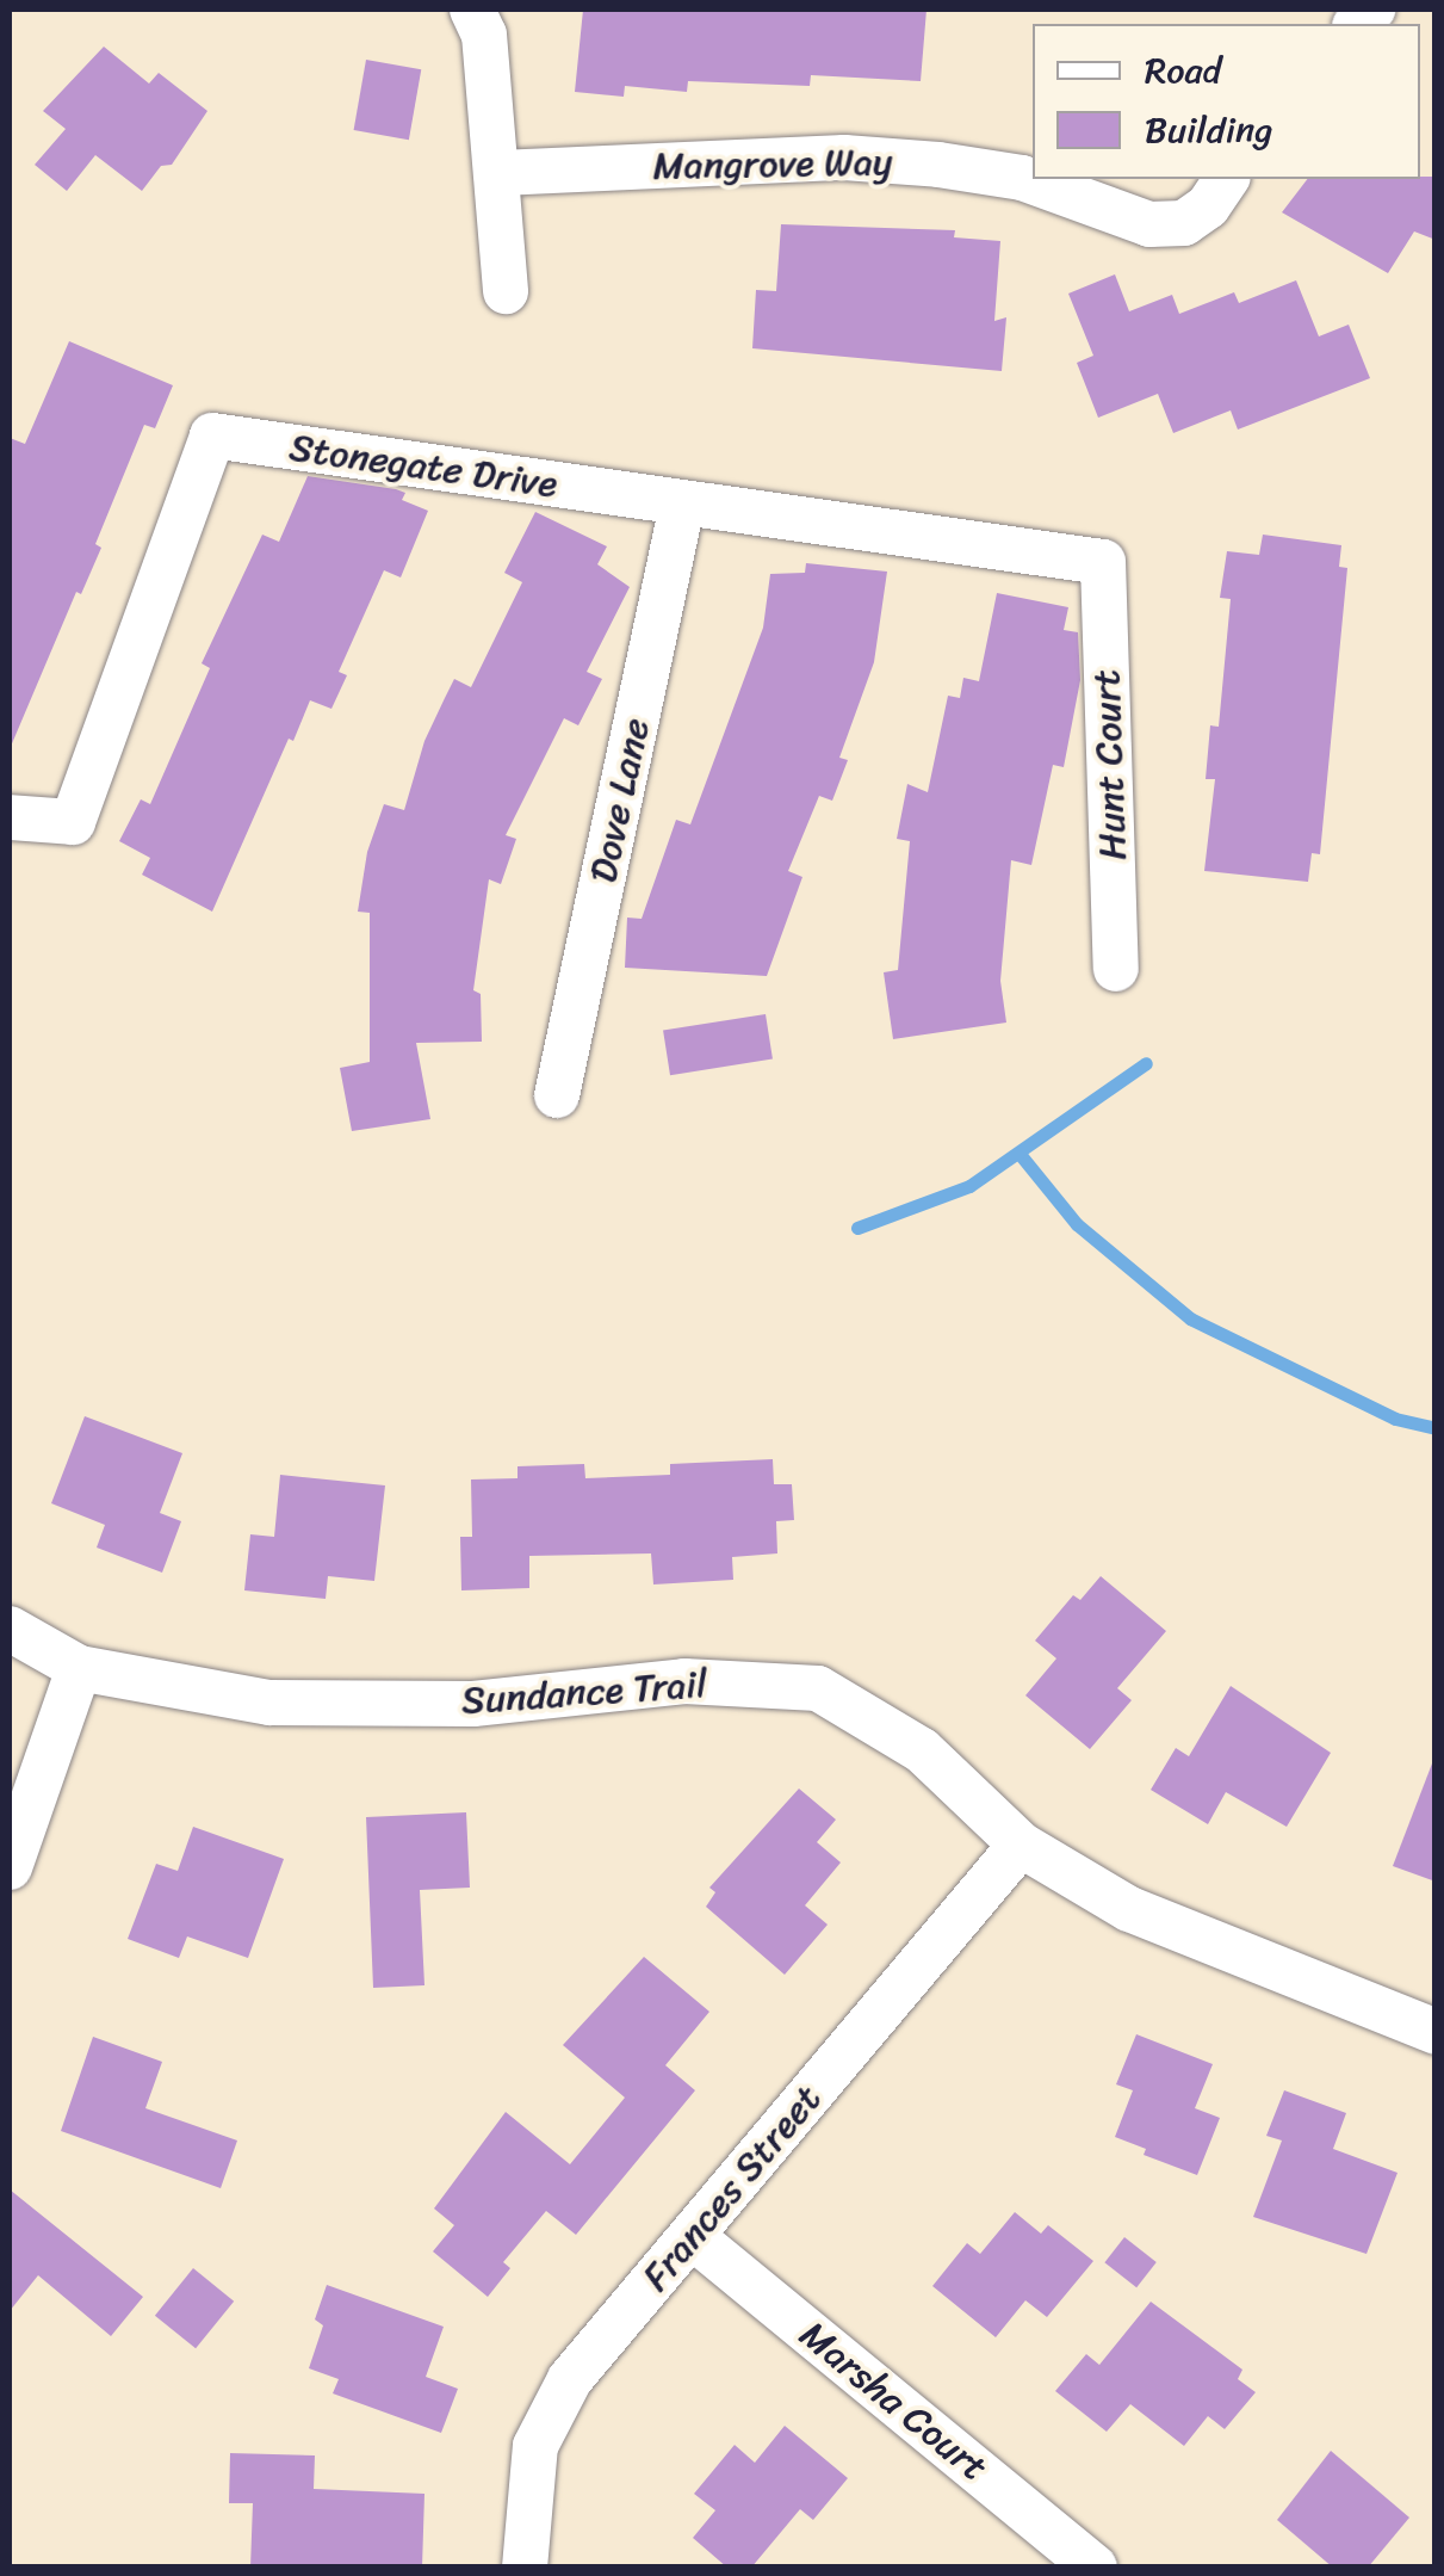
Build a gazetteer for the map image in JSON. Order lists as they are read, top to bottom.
{
  "streets": {
    "street": [
      "Mangrove Way",
      "Stonegate Drive",
      "Hunt Court",
      "Dove Lane",
      "Sundance Trail",
      "Frances Street",
      "Marsha Court"
    ]
  },
  "crossings": [
    ["Stonegate Drive", "Hunt Court"],
    ["Stonegate Drive", "Dove Lane"],
    ["Sundance Trail", "Frances Street"],
    ["Frances Street", "Marsha Court"]
  ],
  "legend": ["Road", "Building"]
}
